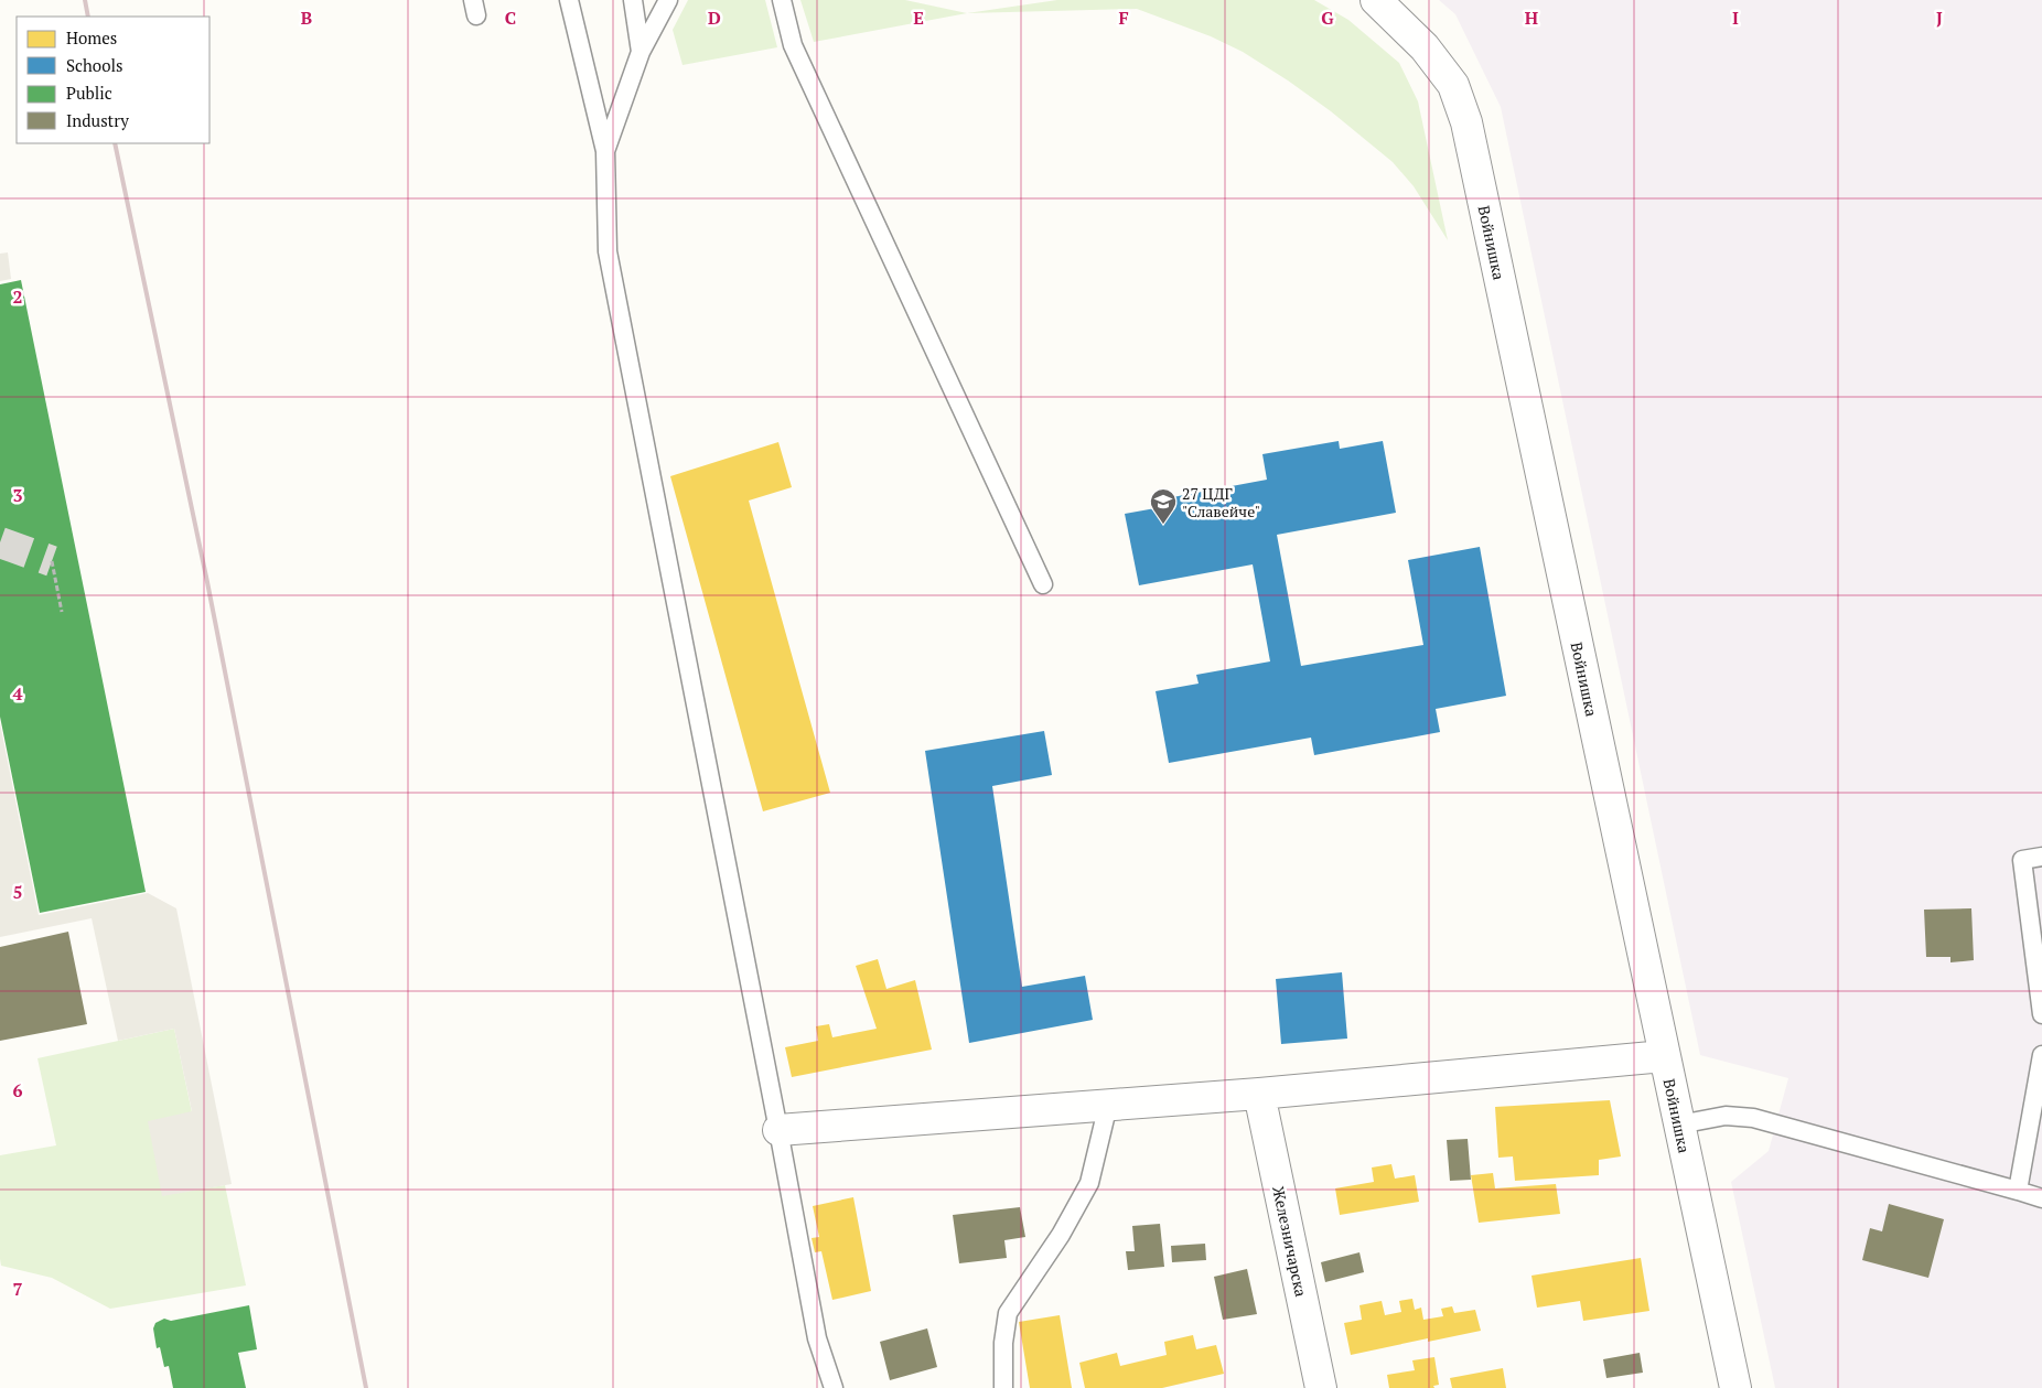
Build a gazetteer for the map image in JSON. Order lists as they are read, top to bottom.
{
  "streets": {
    "street": ["Войнишка", "Железничарска"]
  },
  "places": {
    "school or university": ["27 ЦДГ \"Славейче\""]
  },
  "legend": [
    "Homes",
    "Schools",
    "Public",
    "Industry"
  ],
  "grid": {
    "columns": [
      "B",
      "C",
      "D",
      "E",
      "F",
      "G",
      "H",
      "I",
      "J"
    ],
    "rows": [
      "2",
      "3",
      "4",
      "5",
      "6",
      "7"
    ]
  }
}
